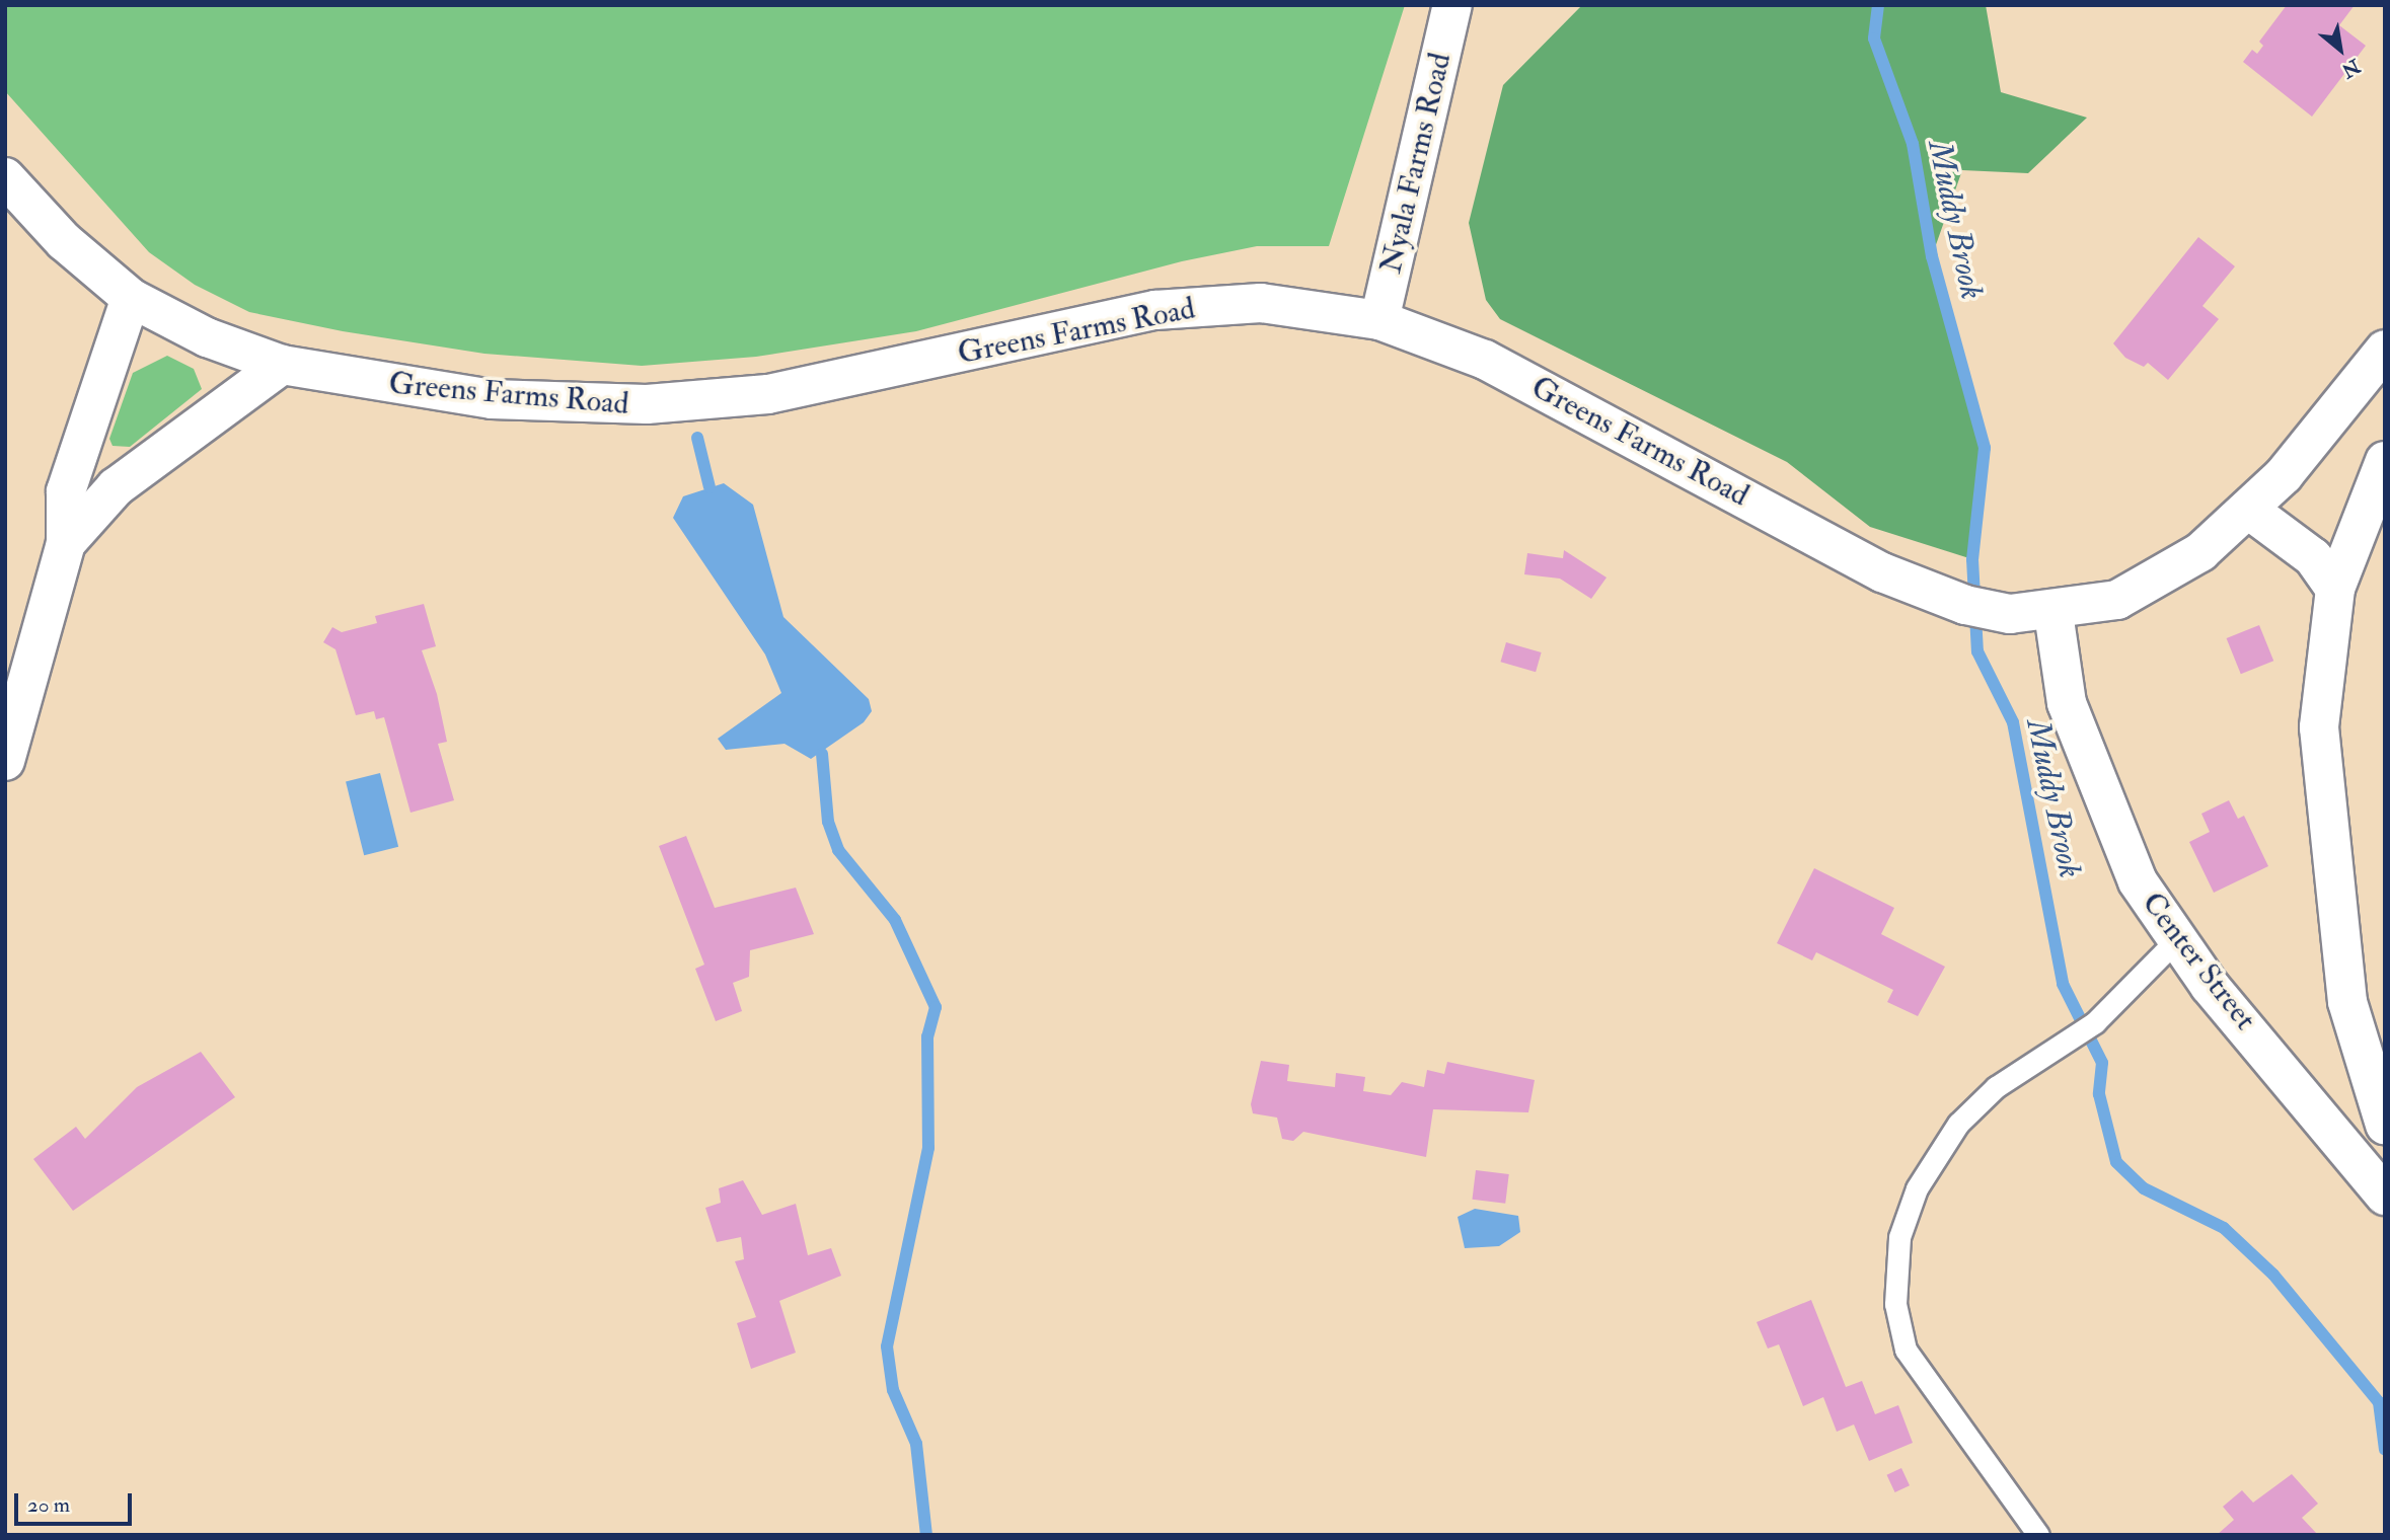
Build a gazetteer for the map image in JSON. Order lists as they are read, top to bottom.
{
  "streets": {
    "street": ["Nyala Farms Road", "Greens Farms Road", "Center Street"]
  },
  "crossings": [
    ["Nyala Farms Road", "Greens Farms Road"],
    ["Greens Farms Road", "Center Street"]
  ],
  "water": ["Muddy Brook"],
  "scale_bar": "20 m",
  "north": "bottom right"
}
